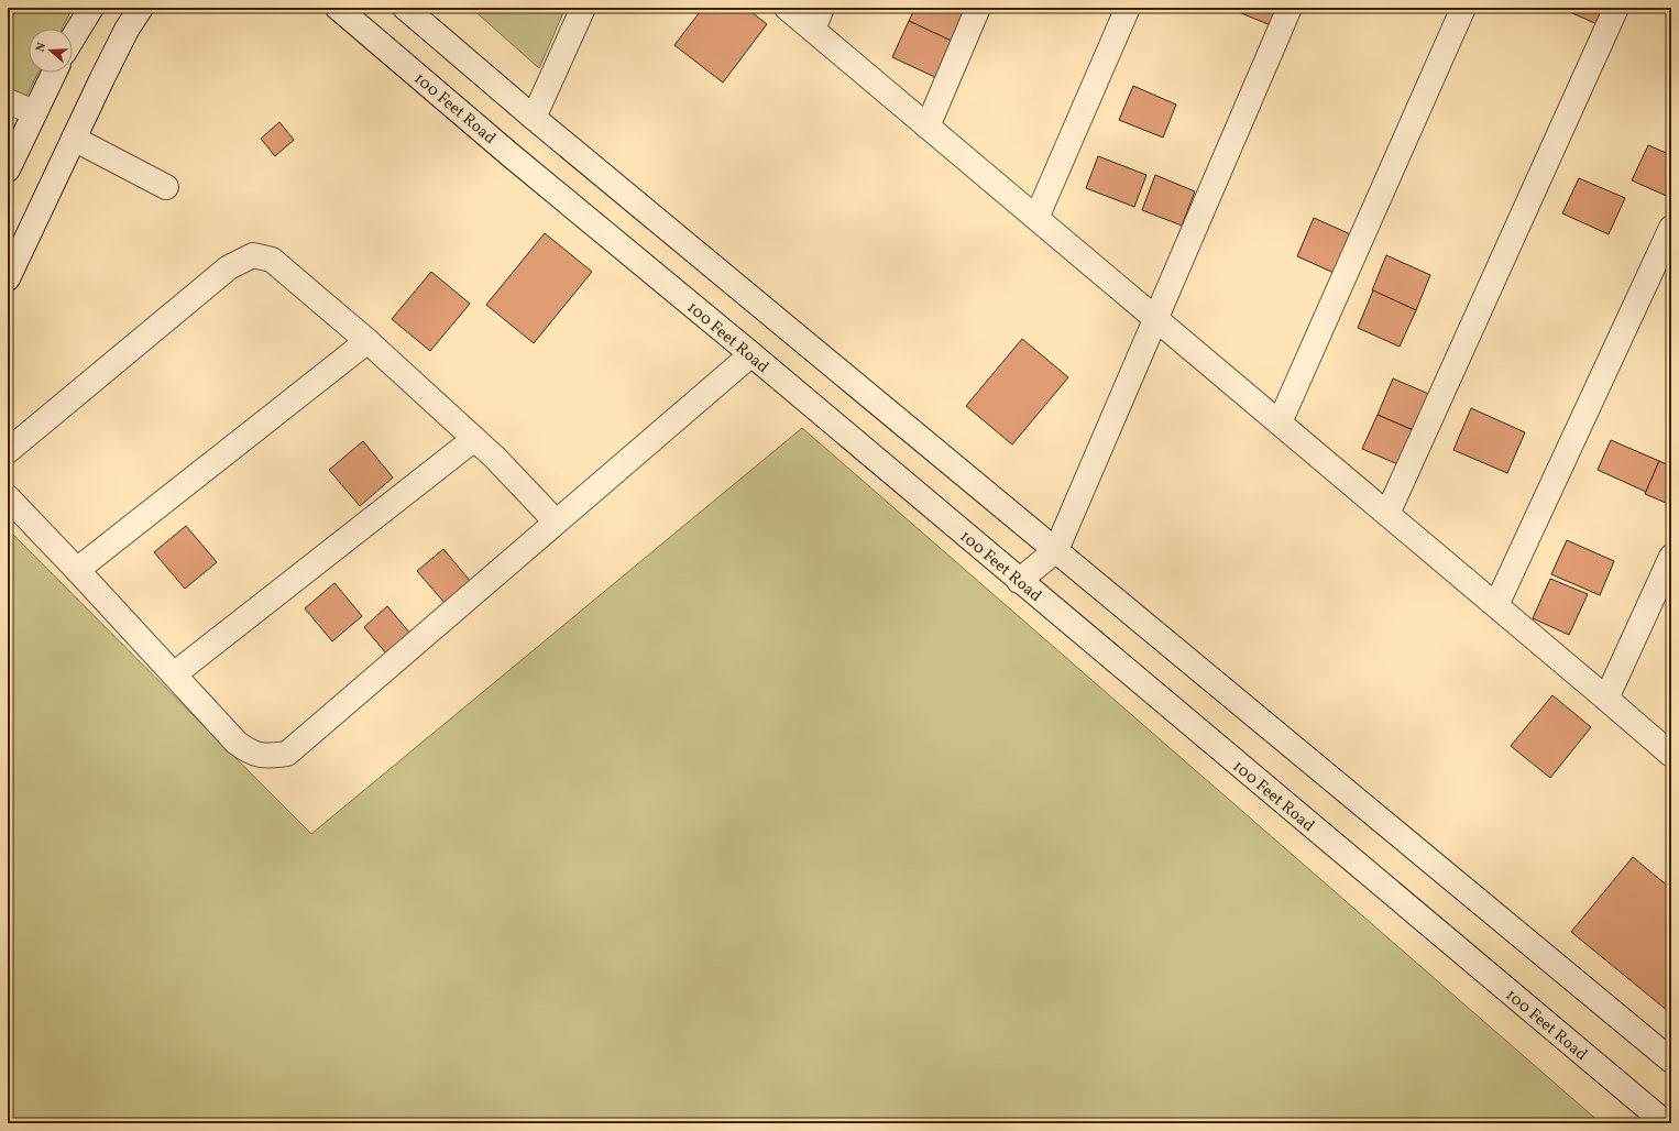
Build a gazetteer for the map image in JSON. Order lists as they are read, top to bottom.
{
  "streets": {
    "street": ["100 Feet Road"]
  },
  "north": "left"
}
